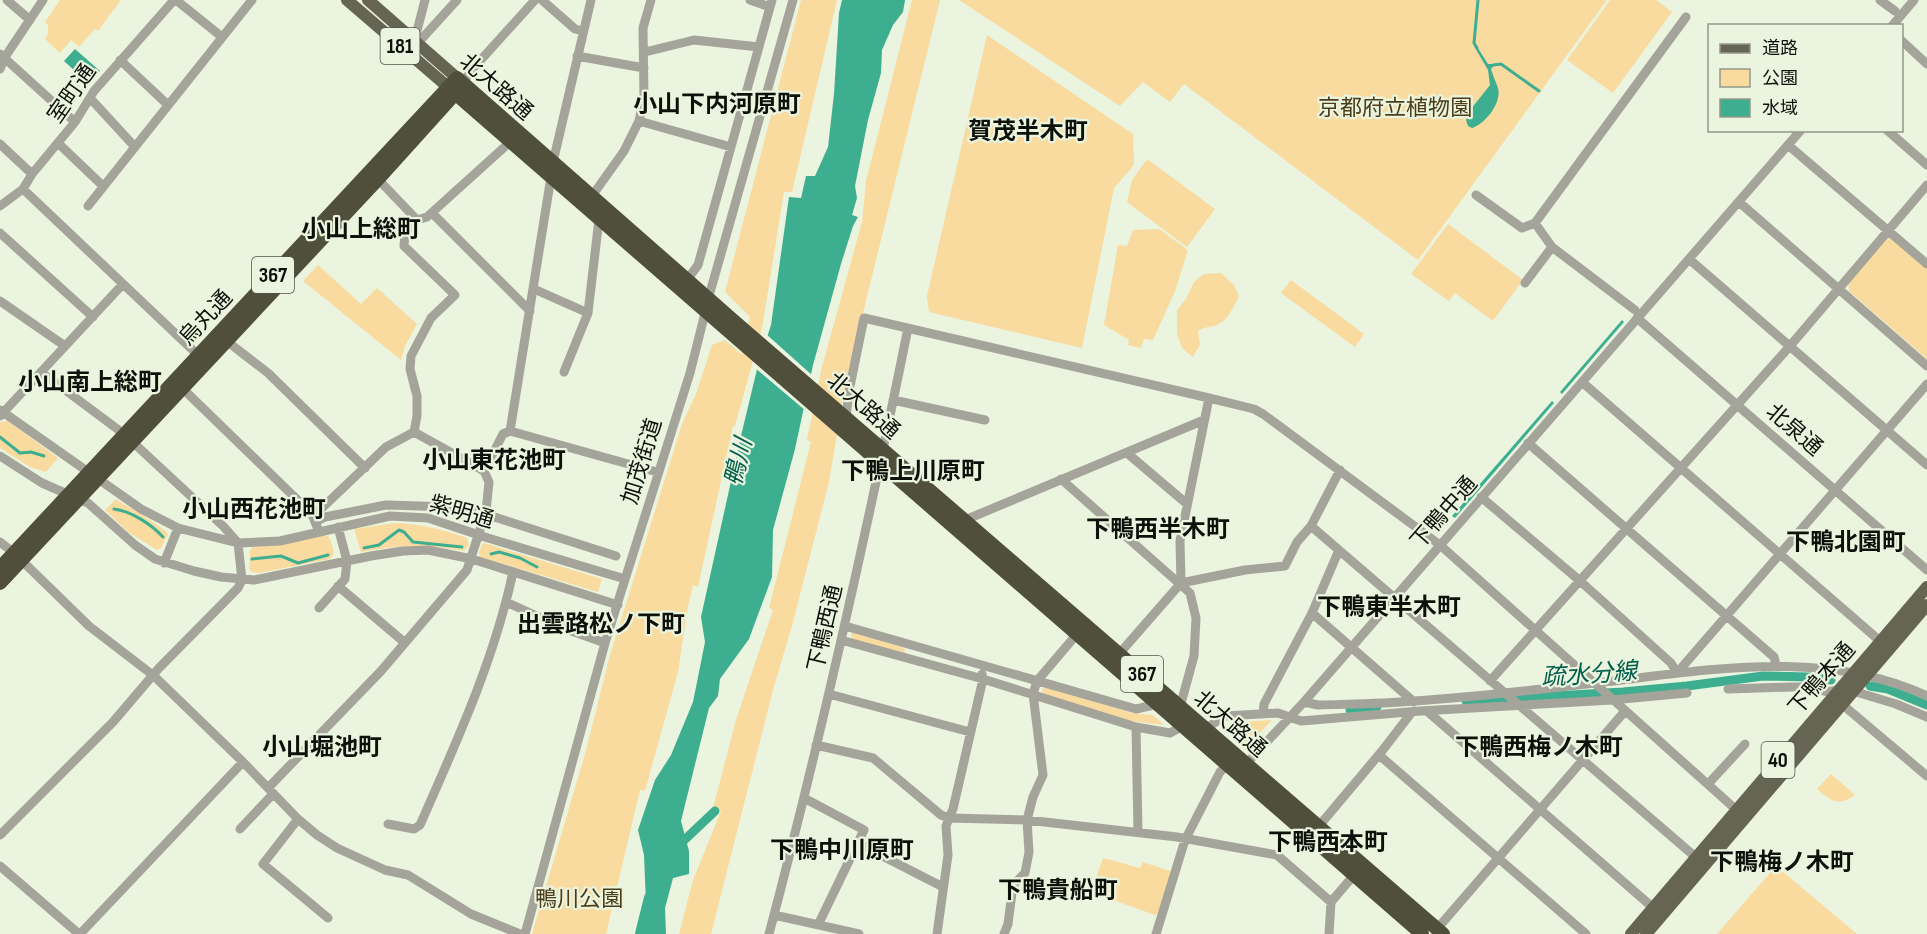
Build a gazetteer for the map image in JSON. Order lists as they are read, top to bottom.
{
  "streets": {
    "highway": ["北大路通", "367", "烏丸通"],
    "main road": ["181", "下鴨本通", "40"],
    "street": [
      "室町通",
      "北泉通",
      "加茂街道",
      "紫明通",
      "下鴨中通",
      "下鴨西通"
    ]
  },
  "crossings": [
    ["北大路通", "烏丸通"],
    ["北大路通", "加茂街道"],
    ["北大路通", "下鴨中通"],
    ["北大路通", "下鴨西通"],
    ["烏丸通", "紫明通"],
    ["北泉通", "下鴨中通"],
    ["加茂街道", "紫明通"]
  ],
  "districts": [
    "小山下内河原町",
    "賀茂半木町",
    "小山上総町",
    "小山南上総町",
    "小山東花池町",
    "下鴨上川原町",
    "小山西花池町",
    "下鴨西半木町",
    "下鴨北園町",
    "下鴨東半木町",
    "出雲路松ノ下町",
    "小山堀池町",
    "下鴨西梅ノ木町",
    "下鴨西本町",
    "下鴨中川原町",
    "下鴨梅ノ木町",
    "下鴨貴船町"
  ],
  "water": ["鴨川", "疏水分線"],
  "parks": ["京都府立植物園", "鴨川公園"],
  "legend": ["道路", "公園", "水域"]
}
